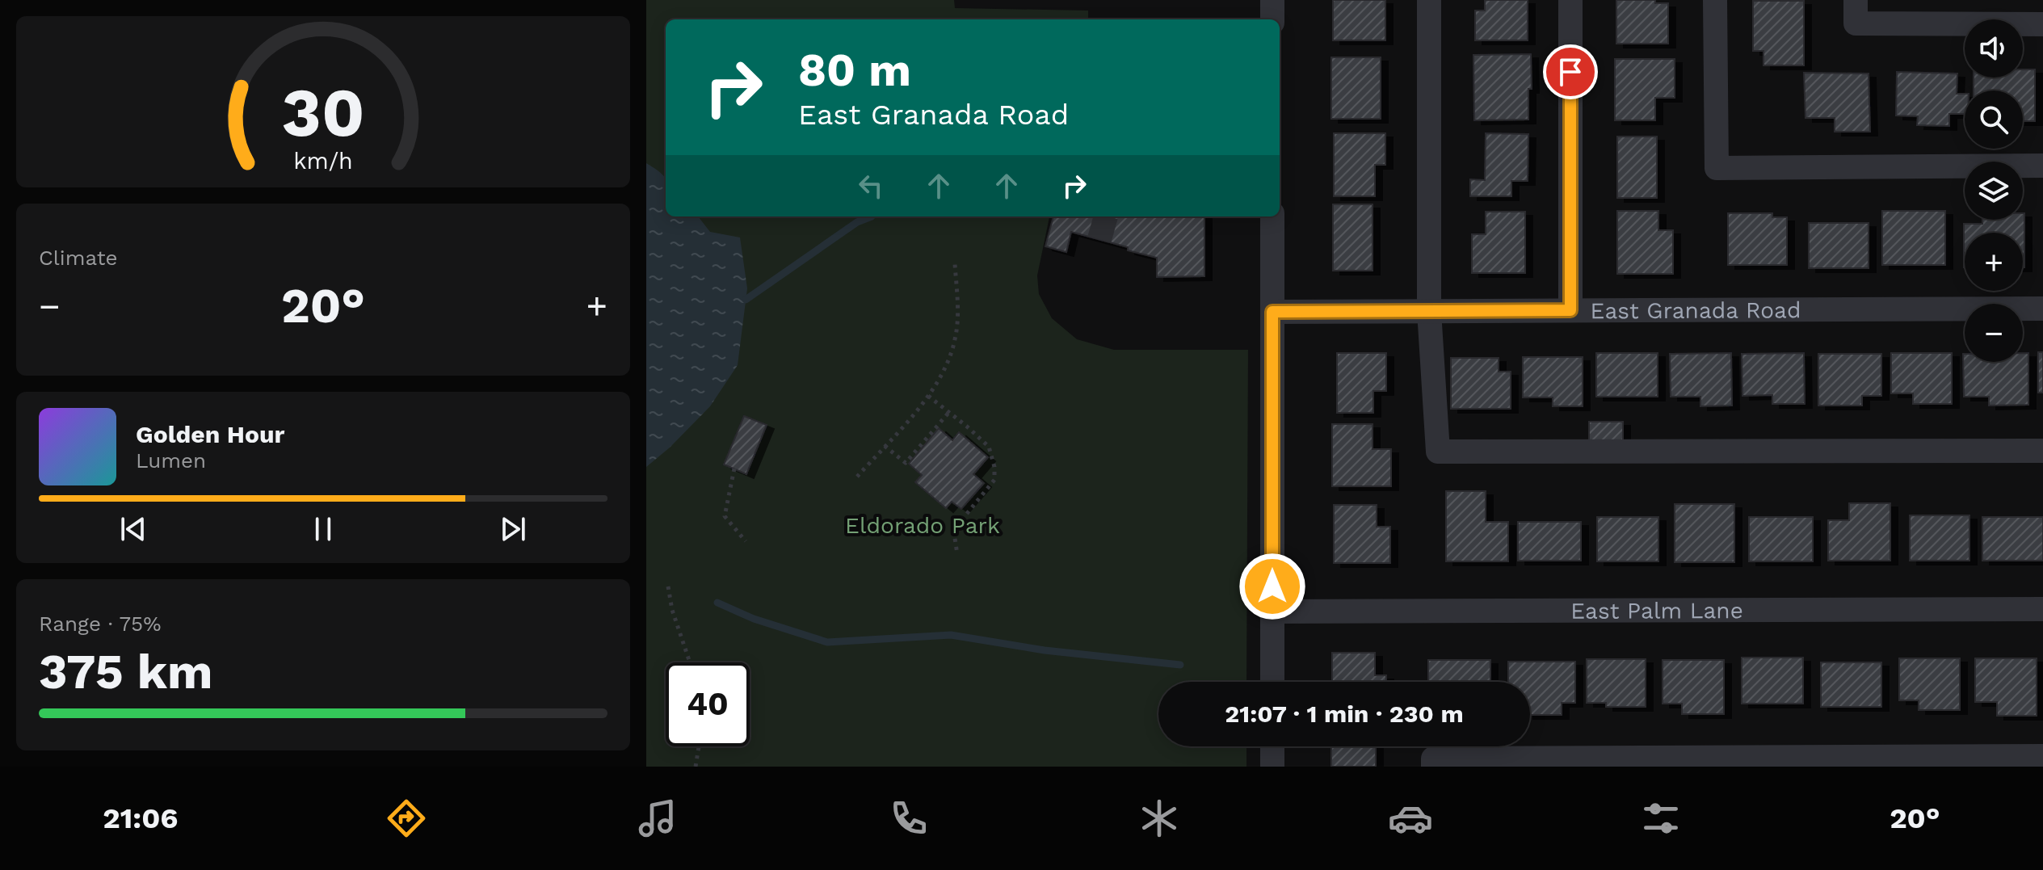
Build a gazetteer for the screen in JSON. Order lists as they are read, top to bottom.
{
  "streets": {
    "street": ["East Granada Road", "East Palm Lane"]
  },
  "parks": ["Eldorado Park"],
  "page": {
    "map_buttons": ["+", "−"],
    "turn": ["80 m", "East Granada Road"],
    "tile": [
      "Climate",
      ["Range · 75%", "375 km"]
    ],
    "heat": ["−", "20°", "+"],
    "song": ["Golden Hour", "Lumen"],
    "limit": "40",
    "trip": "21:07 · 1 min · 230 m",
    "tabs": ["21:06", "20°"],
    "gauge": ["30", "km/h"]
  }
}
